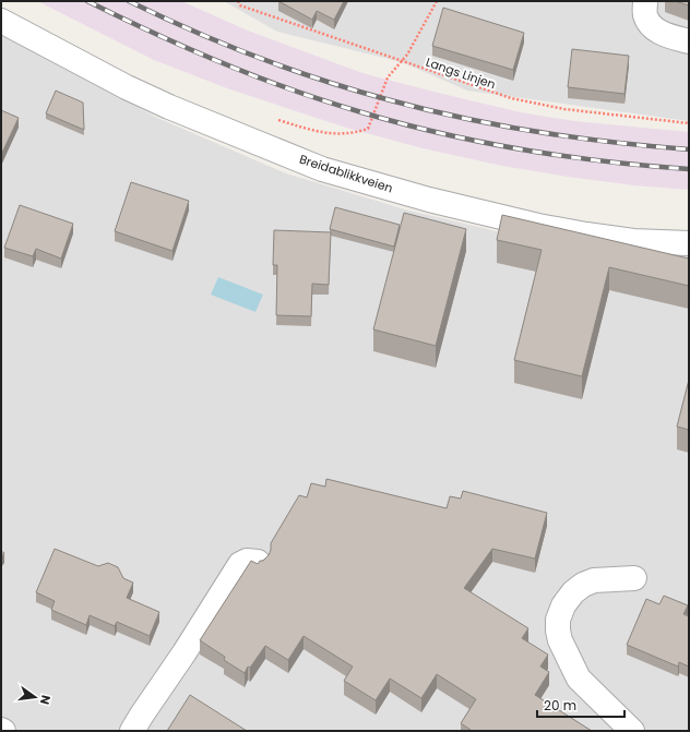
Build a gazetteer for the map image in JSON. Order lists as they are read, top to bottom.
{
  "streets": {
    "street": ["Breidablikkveien"],
    "path": ["Langs Linjen"]
  },
  "scale_bar": "20 m",
  "north": "right"
}
